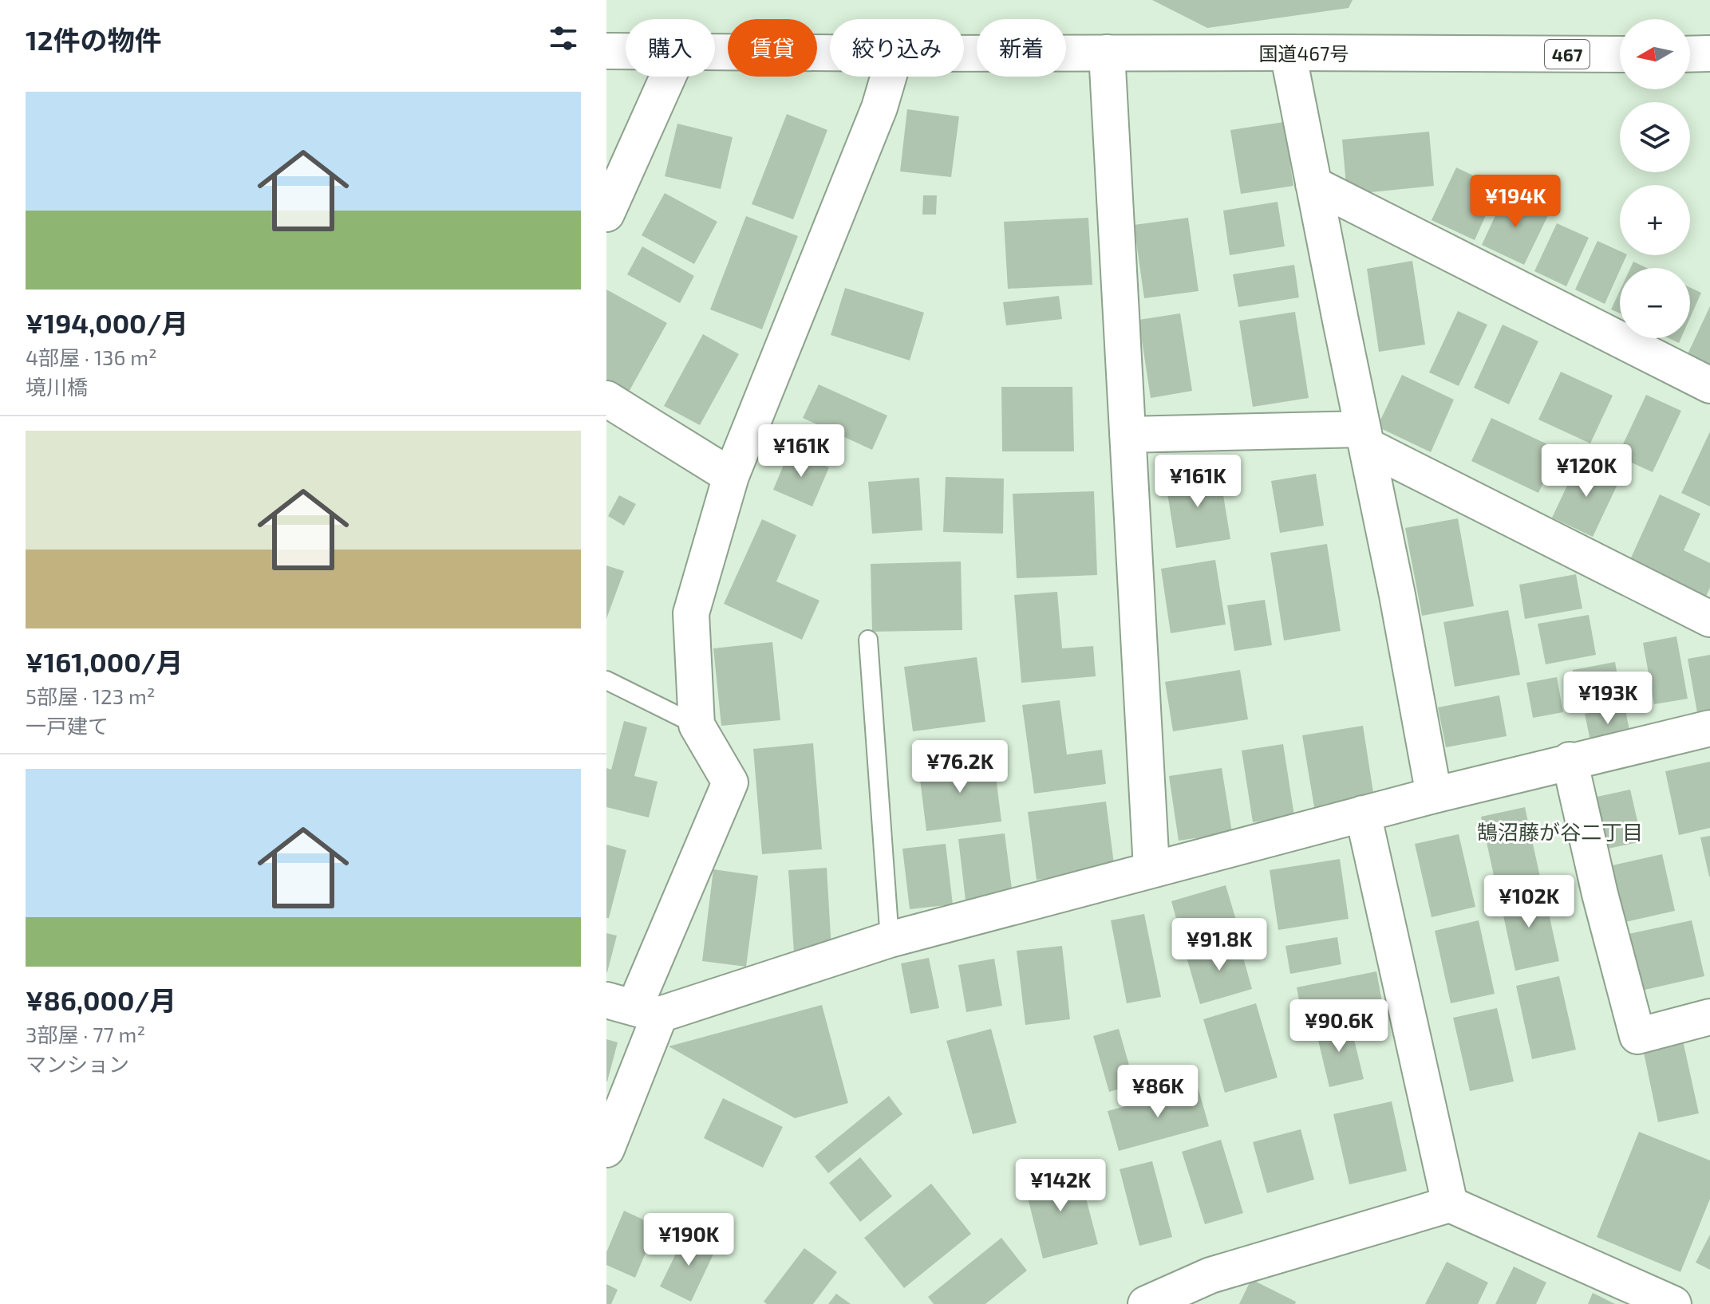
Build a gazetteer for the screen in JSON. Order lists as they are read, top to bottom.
{
  "streets": {
    "main road": ["国道467号", "467"]
  },
  "districts": ["鵠沼藤が谷二丁目"],
  "north": "left",
  "page": {
    "heading": "12件の物件",
    "map_buttons": ["+", "−"],
    "chip": [
      "購入",
      "賃貸",
      "絞り込み",
      "新着"
    ],
    "list": [
      {
        "name": "¥194,000/月",
        "note": "4部屋 · 136 m² · 境川橋"
      },
      {
        "name": "¥161,000/月",
        "note": "5部屋 · 123 m² · 一戸建て"
      },
      {
        "name": "¥86,000/月",
        "note": "3部屋 · 77 m² · マンション"
      }
    ],
    "price": [
      "¥194K",
      "¥161K",
      "¥120K",
      "¥161K",
      "¥193K",
      "¥76.2K",
      "¥102K",
      "¥91.8K",
      "¥90.6K",
      "¥86K",
      "¥142K",
      "¥190K"
    ]
  }
}
